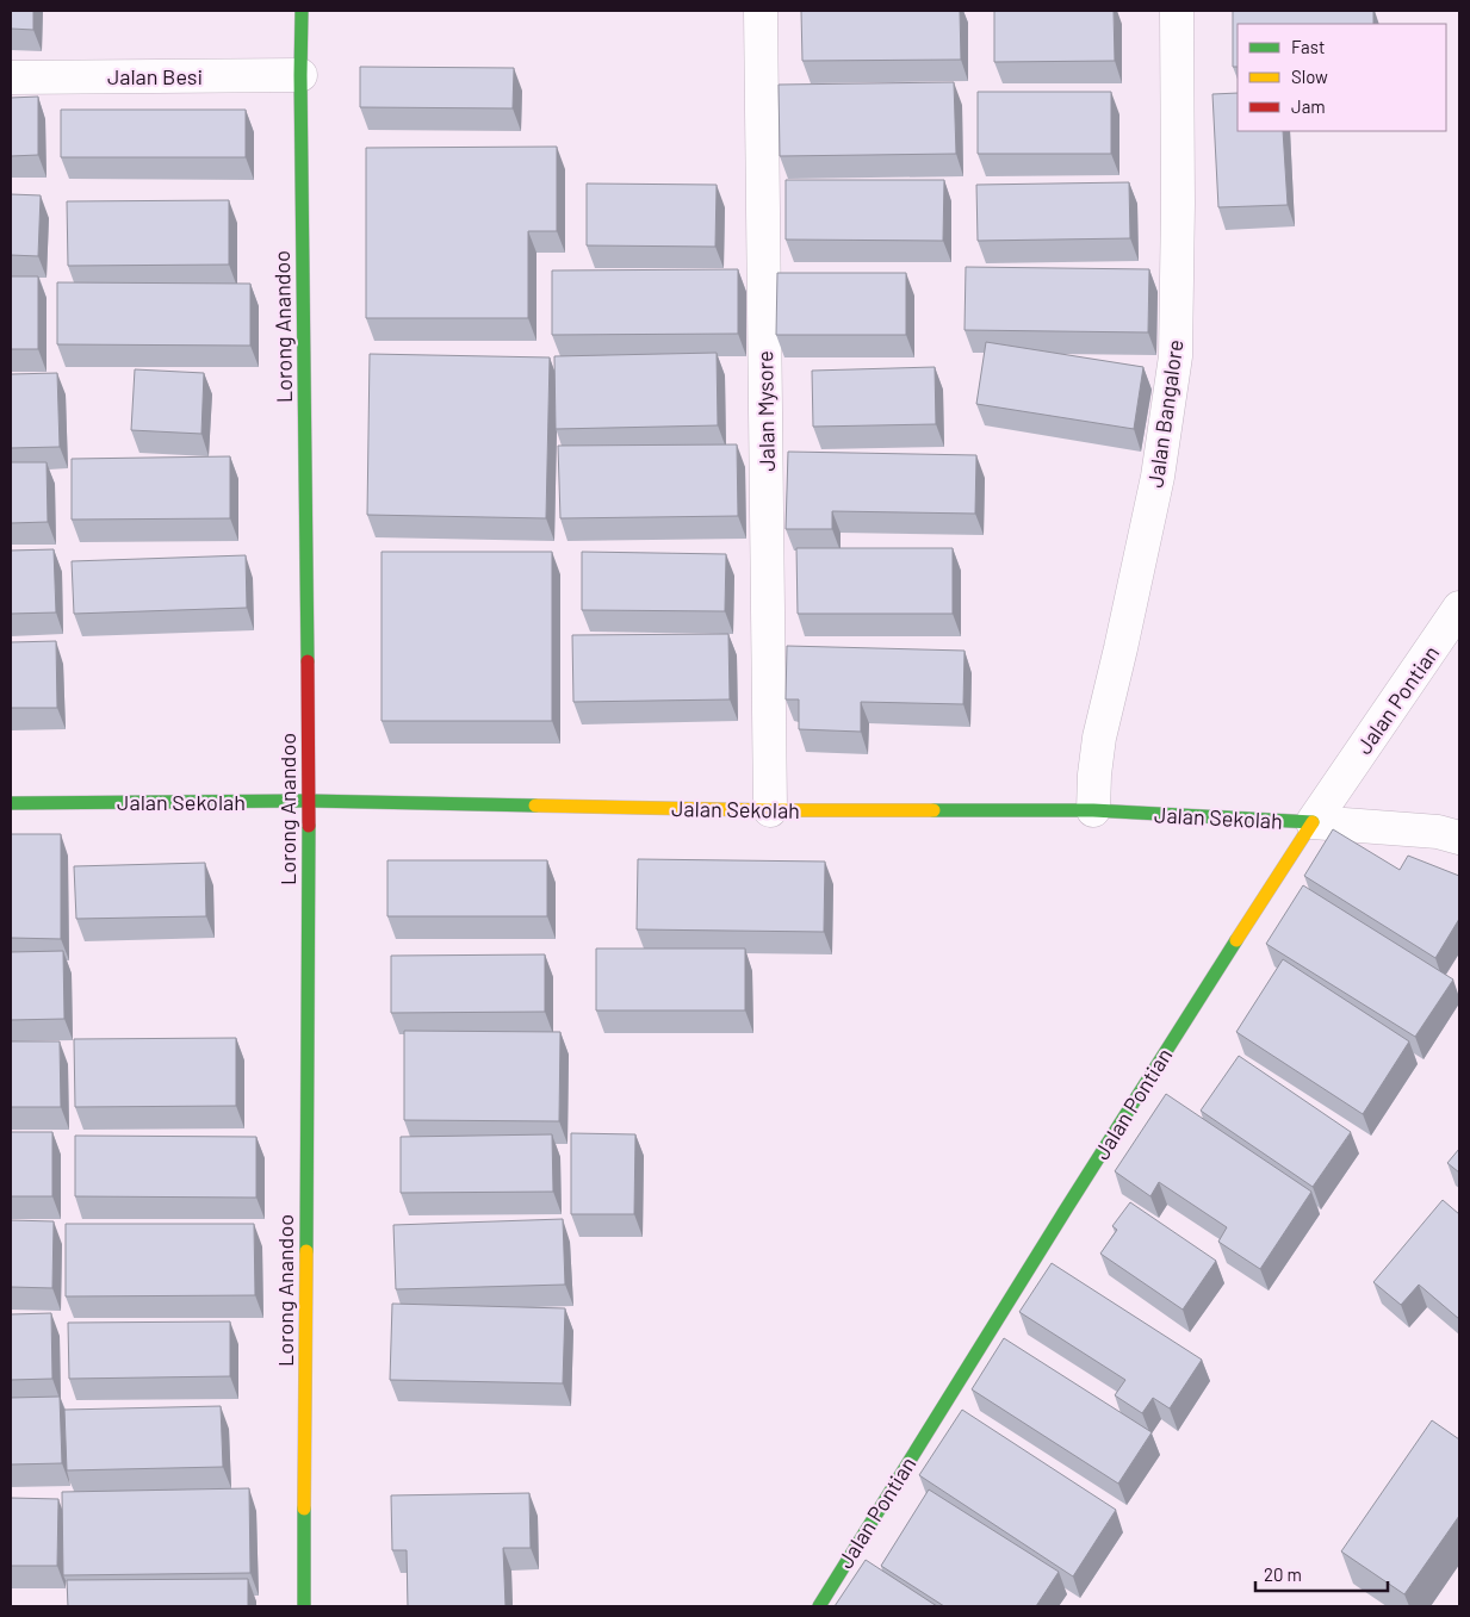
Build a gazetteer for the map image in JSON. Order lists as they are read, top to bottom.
{
  "streets": {
    "street": [
      "Jalan Besi",
      "Lorong Anandoo",
      "Jalan Mysore",
      "Jalan Bangalore",
      "Jalan Pontian",
      "Jalan Sekolah"
    ]
  },
  "crossings": [
    ["Jalan Besi", "Lorong Anandoo"],
    ["Lorong Anandoo", "Jalan Sekolah"],
    ["Jalan Mysore", "Jalan Sekolah"],
    ["Jalan Bangalore", "Jalan Sekolah"],
    ["Jalan Pontian", "Jalan Sekolah"]
  ],
  "legend": ["Fast", "Slow", "Jam"],
  "scale_bar": "20 m"
}
